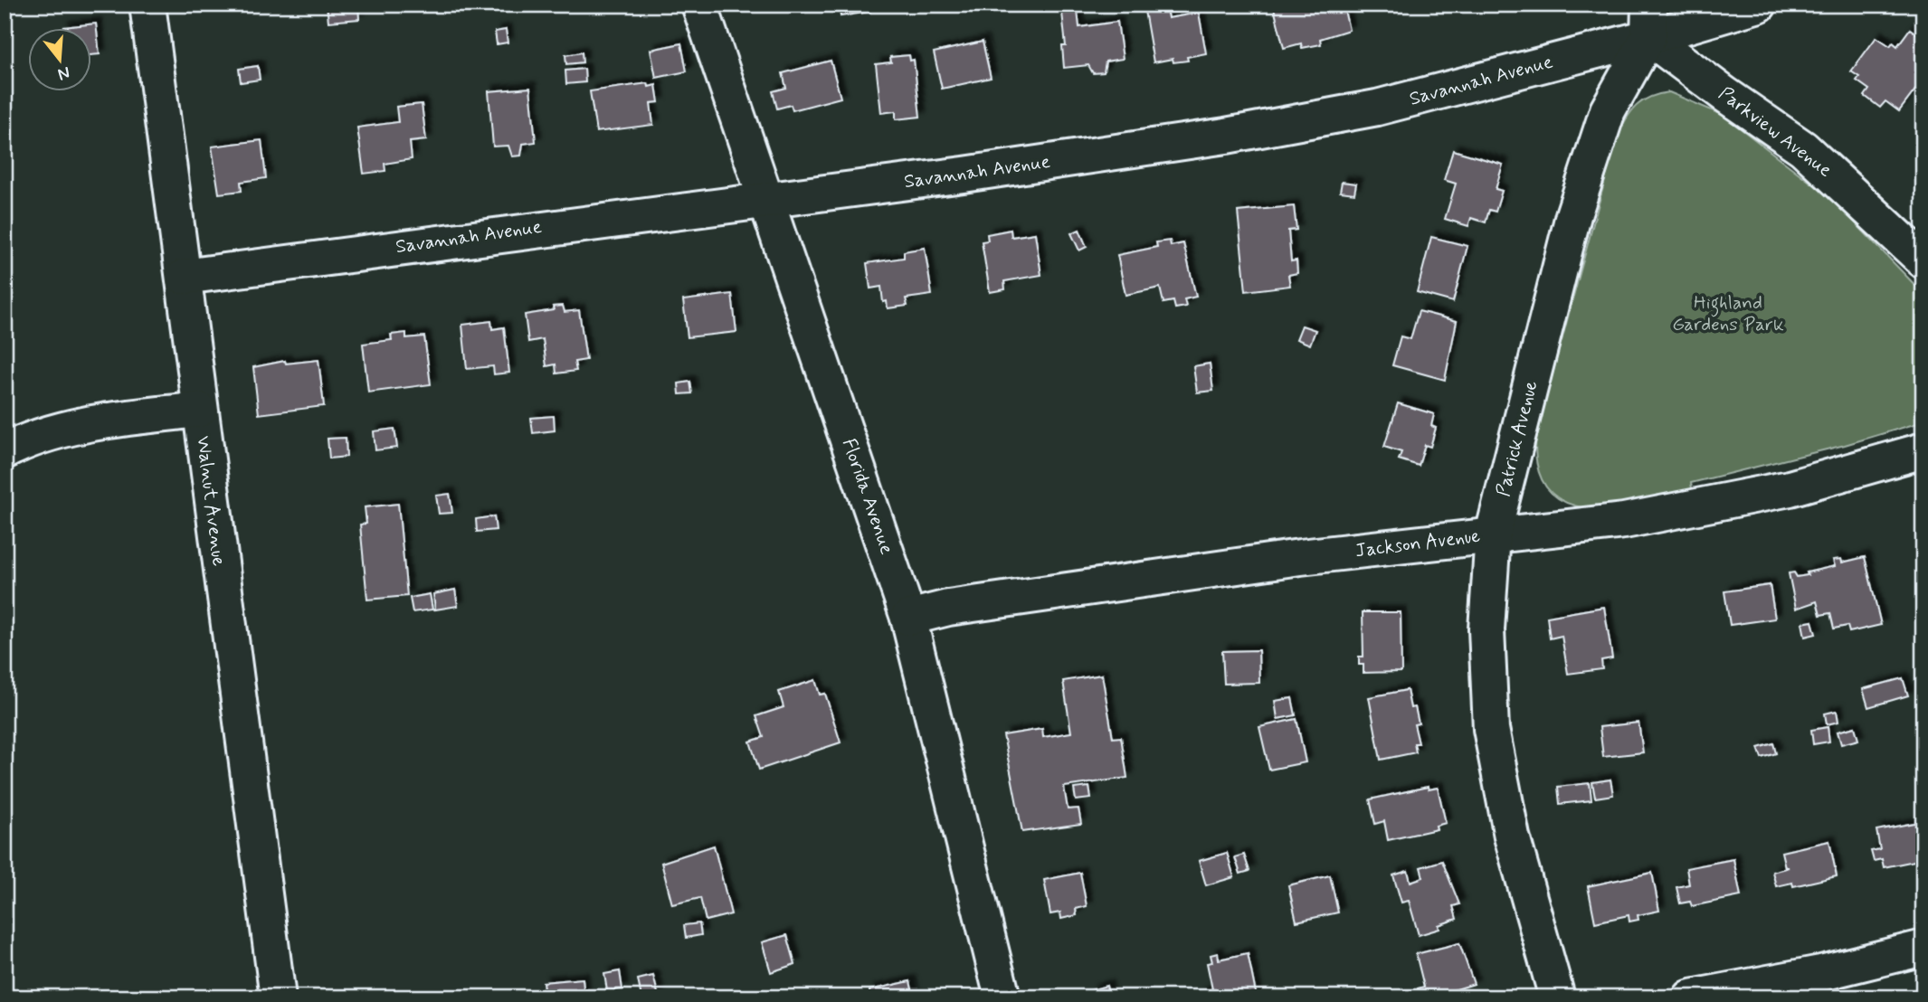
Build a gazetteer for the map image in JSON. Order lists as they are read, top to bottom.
{
  "streets": {
    "street": [
      "Savannah Avenue",
      "Parkview Avenue",
      "Patrick Avenue",
      "Florida Avenue",
      "Walnut Avenue",
      "Jackson Avenue"
    ]
  },
  "crossings": [
    ["Savannah Avenue", "Parkview Avenue"],
    ["Savannah Avenue", "Patrick Avenue"],
    ["Savannah Avenue", "Florida Avenue"],
    ["Savannah Avenue", "Walnut Avenue"],
    ["Parkview Avenue", "Patrick Avenue"],
    ["Patrick Avenue", "Jackson Avenue"],
    ["Florida Avenue", "Jackson Avenue"]
  ],
  "parks": ["Highland Gardens Park"],
  "north": "bottom"
}
